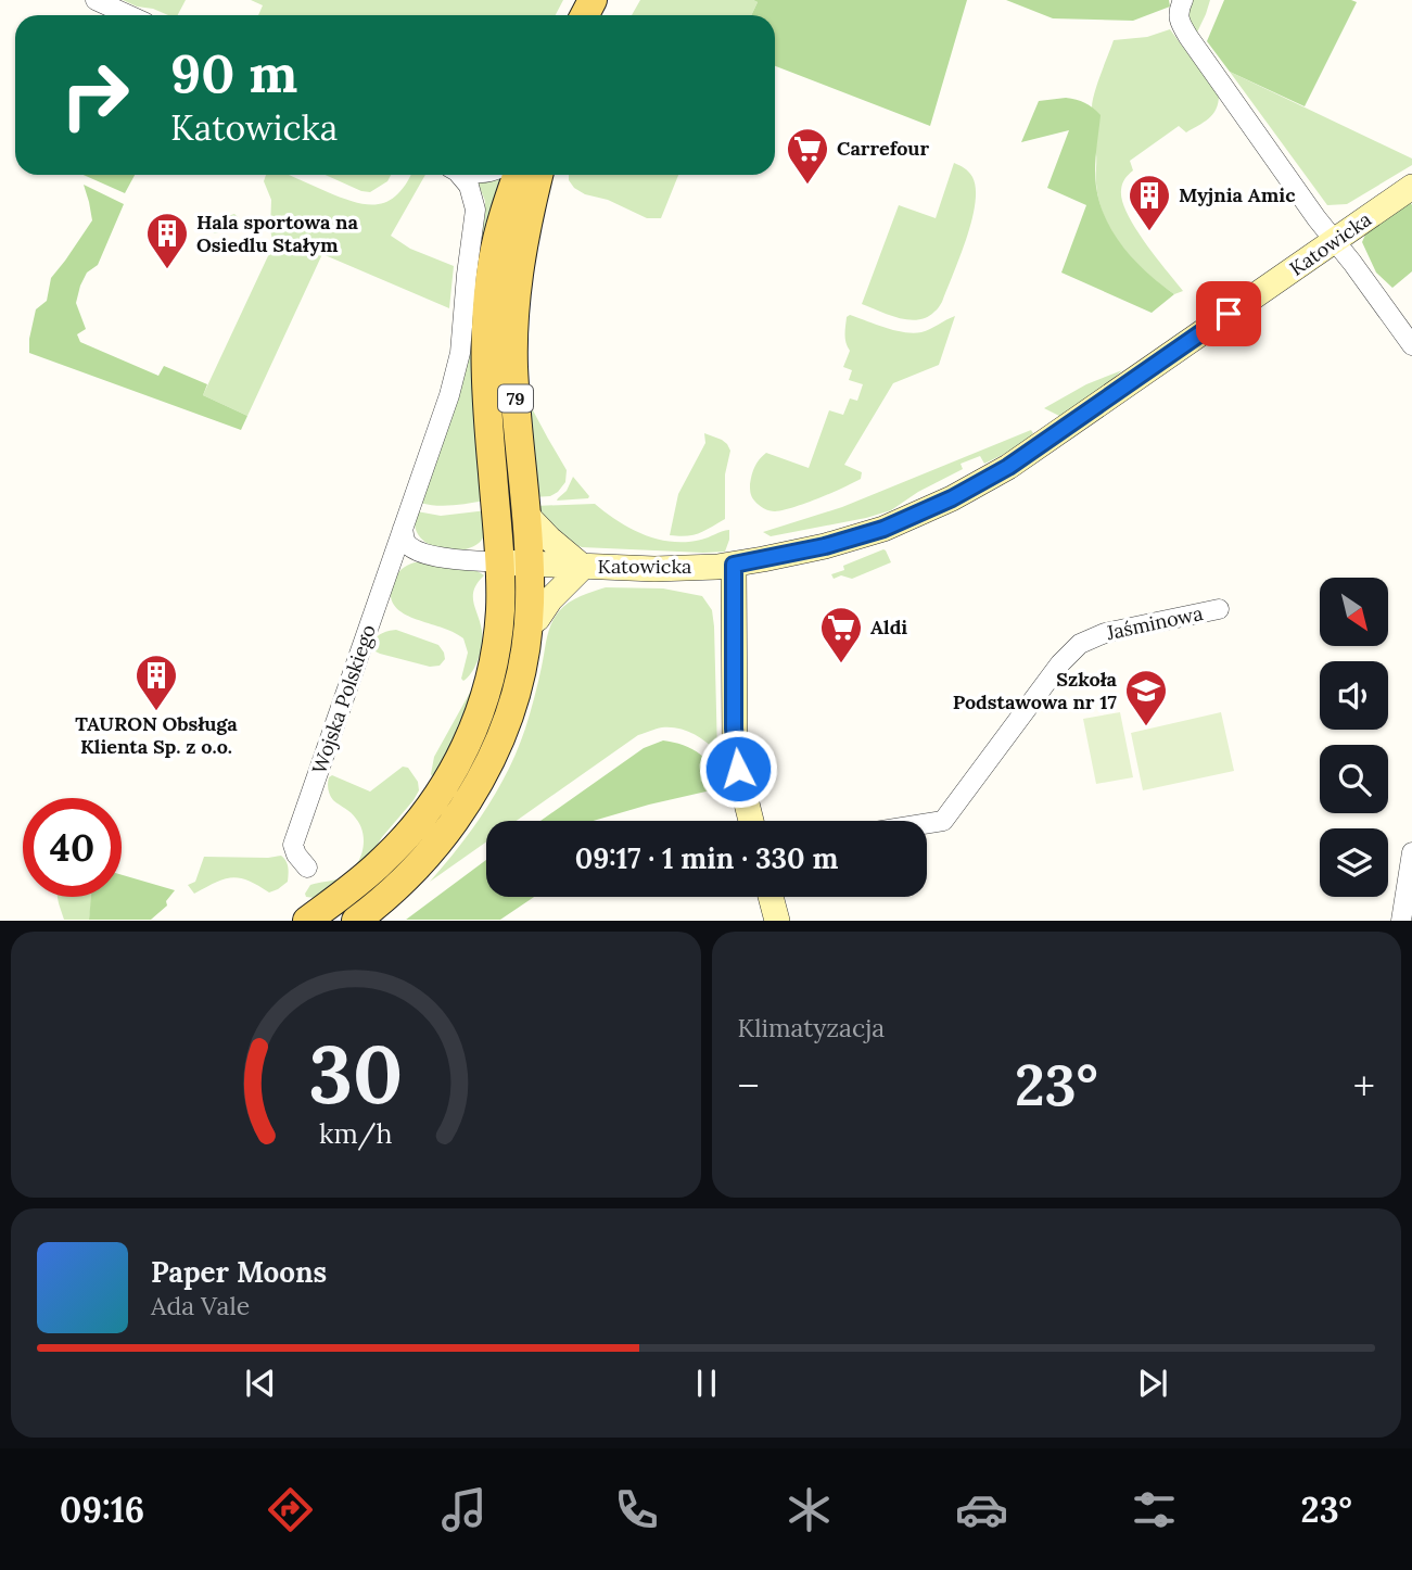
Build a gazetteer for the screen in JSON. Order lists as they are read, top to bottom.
{
  "streets": {
    "main road": ["79"],
    "street": ["Katowicka", "Jaśminowa", "Wojska Polskiego"]
  },
  "crossings": [
    ["Katowicka", "79"]
  ],
  "places": {
    "supermarket": ["Carrefour", "Aldi"],
    "building": ["Myjnia Amic", "Hala sportowa na Osiedlu Stałym", "TAURON Obsługa Klienta Sp. z o.o."],
    "school or university": ["Szkoła Podstawowa nr 17"]
  },
  "north": "bottom right",
  "page": {
    "turn": ["90 m", "Katowicka"],
    "limit": "40",
    "trip": "09:17 · 1 min · 330 m",
    "tile": "Klimatyzacja",
    "heat": ["−", "23°", "+"],
    "song": ["Paper Moons", "Ada Vale"],
    "tabs": ["09:16", "23°"],
    "gauge": ["30", "km/h"]
  }
}
